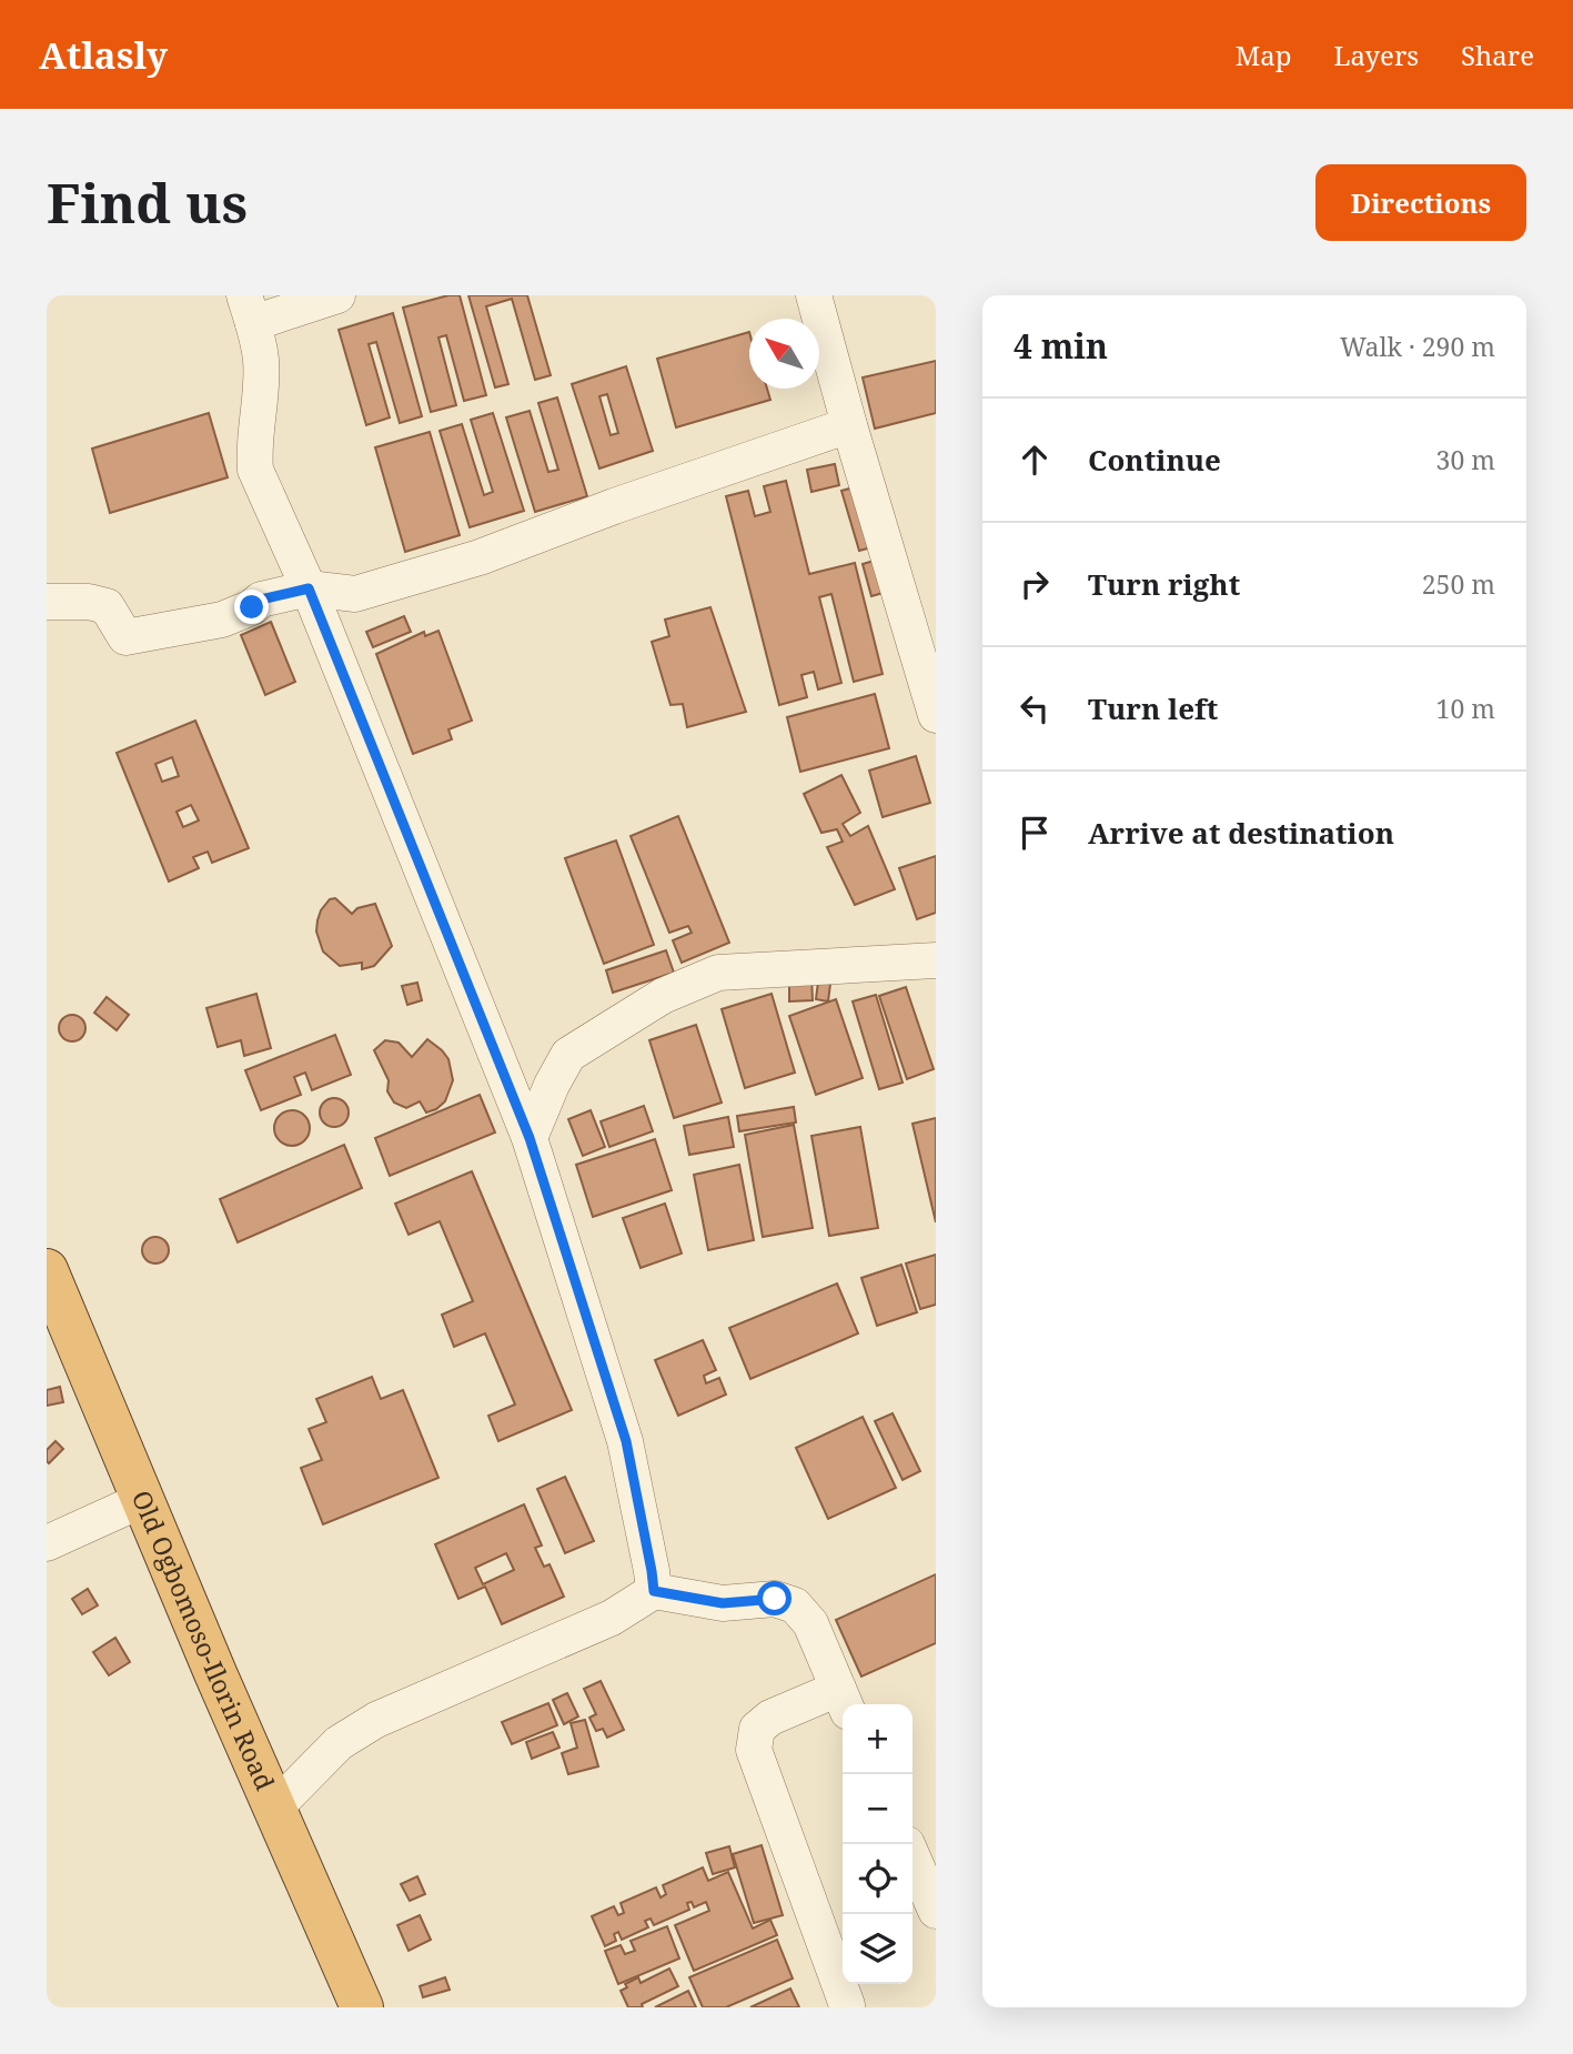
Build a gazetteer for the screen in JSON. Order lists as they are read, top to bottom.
{
  "streets": {
    "highway": ["Old Ogbomoso-Ilorin Road"]
  },
  "north": "top left",
  "page": {
    "header": "Atlasly",
    "nav": ["Map", "Layers", "Share"],
    "buttons": "Directions",
    "title": "Find us",
    "heading": ["4 min", "Walk · 290 m"],
    "list": [
      ["Continue", "30 m"],
      ["Turn right", "250 m"],
      ["Turn left", "10 m"],
      "Arrive at destination"
    ],
    "map_buttons": ["+", "−"]
  }
}
